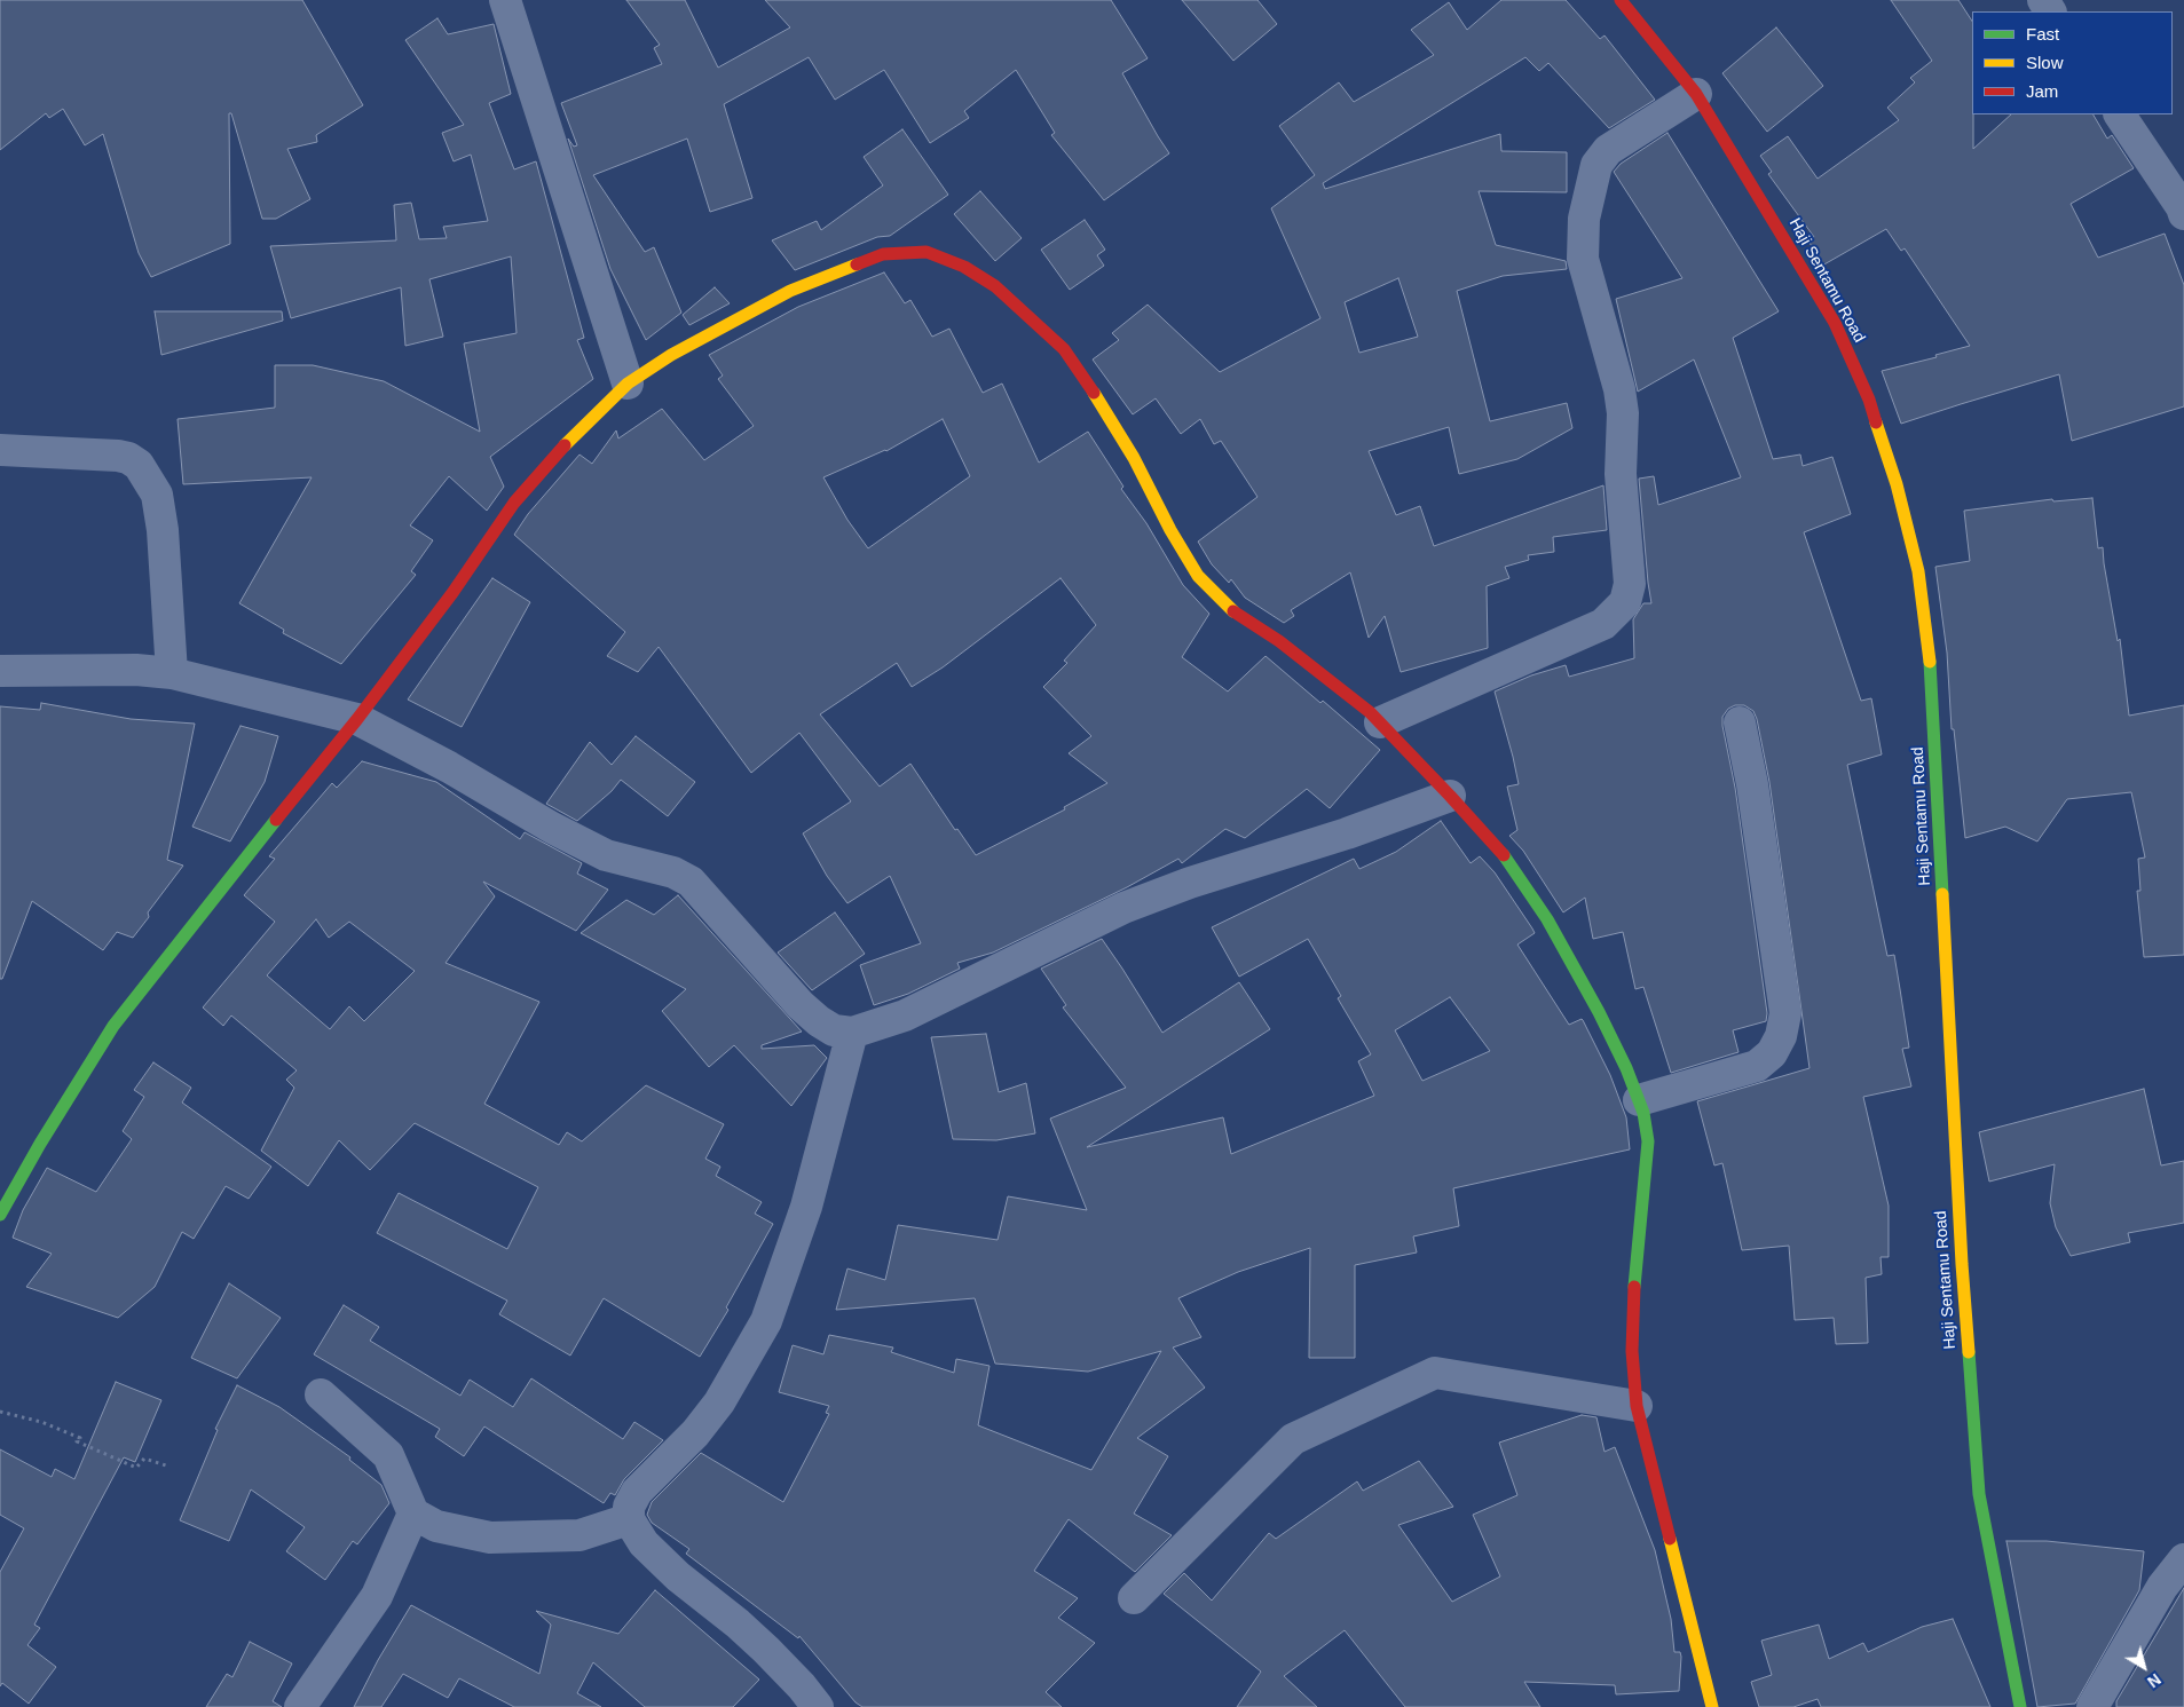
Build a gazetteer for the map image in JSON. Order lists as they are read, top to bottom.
{
  "streets": {
    "street": ["Haji Sentamu Road"]
  },
  "legend": ["Fast", "Slow", "Jam"],
  "north": "bottom right"
}
